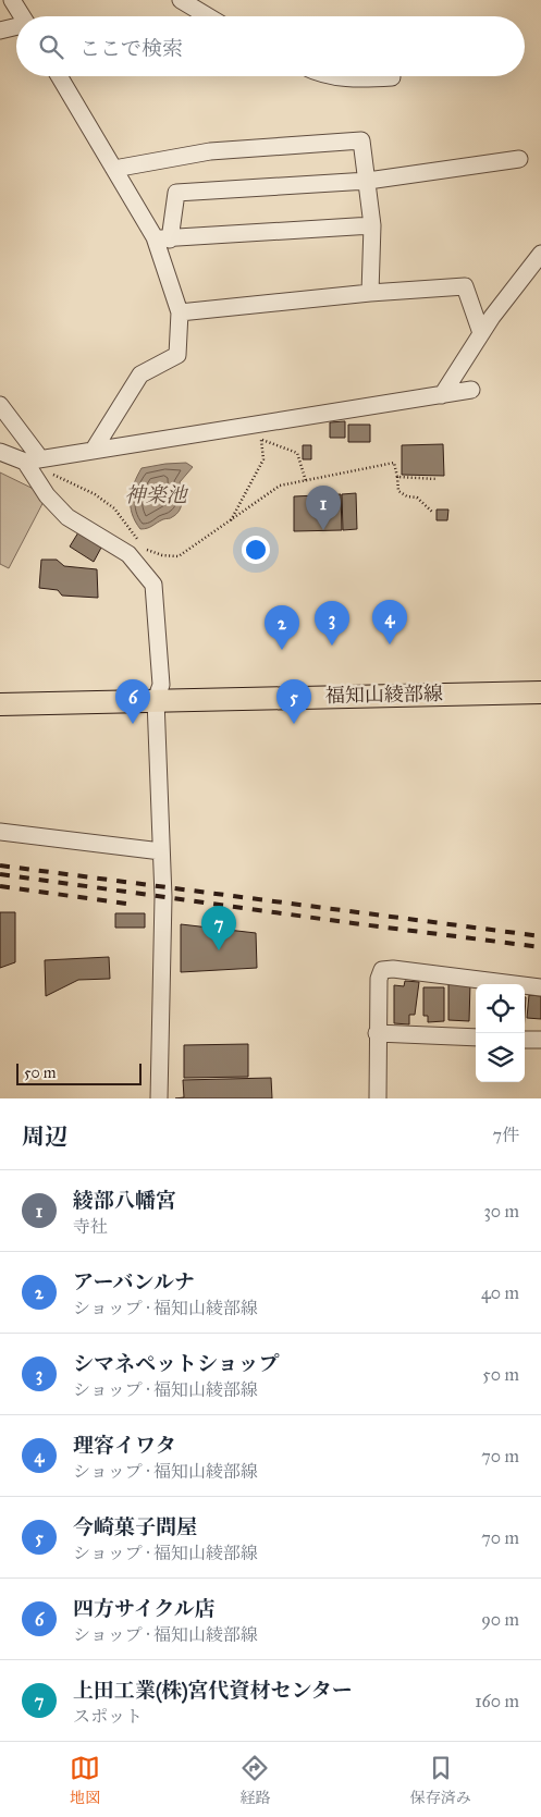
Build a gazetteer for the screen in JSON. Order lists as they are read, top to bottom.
{
  "streets": {
    "main road": ["福知山綾部線"]
  },
  "water": ["神楽池"],
  "scale_bar": "50 m",
  "page": {
    "search": "ここで検索",
    "pins": [
      "1",
      "4",
      "3",
      "2",
      "5",
      "6",
      "7"
    ],
    "scale": "50 m",
    "heading": ["周辺", "7件"],
    "list": [
      {
        "mark": "1",
        "name": "綾部八幡宮",
        "note": "寺社",
        "value": "30 m"
      },
      {
        "mark": "2",
        "name": "アーバンルナ",
        "note": "ショップ · 福知山綾部線",
        "value": "40 m"
      },
      {
        "mark": "3",
        "name": "シマネペットショップ",
        "note": "ショップ · 福知山綾部線",
        "value": "50 m"
      },
      {
        "mark": "4",
        "name": "理容イワタ",
        "note": "ショップ · 福知山綾部線",
        "value": "70 m"
      },
      {
        "mark": "5",
        "name": "今崎菓子問屋",
        "note": "ショップ · 福知山綾部線",
        "value": "70 m"
      },
      {
        "mark": "6",
        "name": "四方サイクル店",
        "note": "ショップ · 福知山綾部線",
        "value": "90 m"
      },
      {
        "mark": "7",
        "name": "上田工業(株)宮代資材センター",
        "note": "スポット",
        "value": "160 m"
      }
    ],
    "nav": ["地図", "経路", "保存済み"]
  }
}
